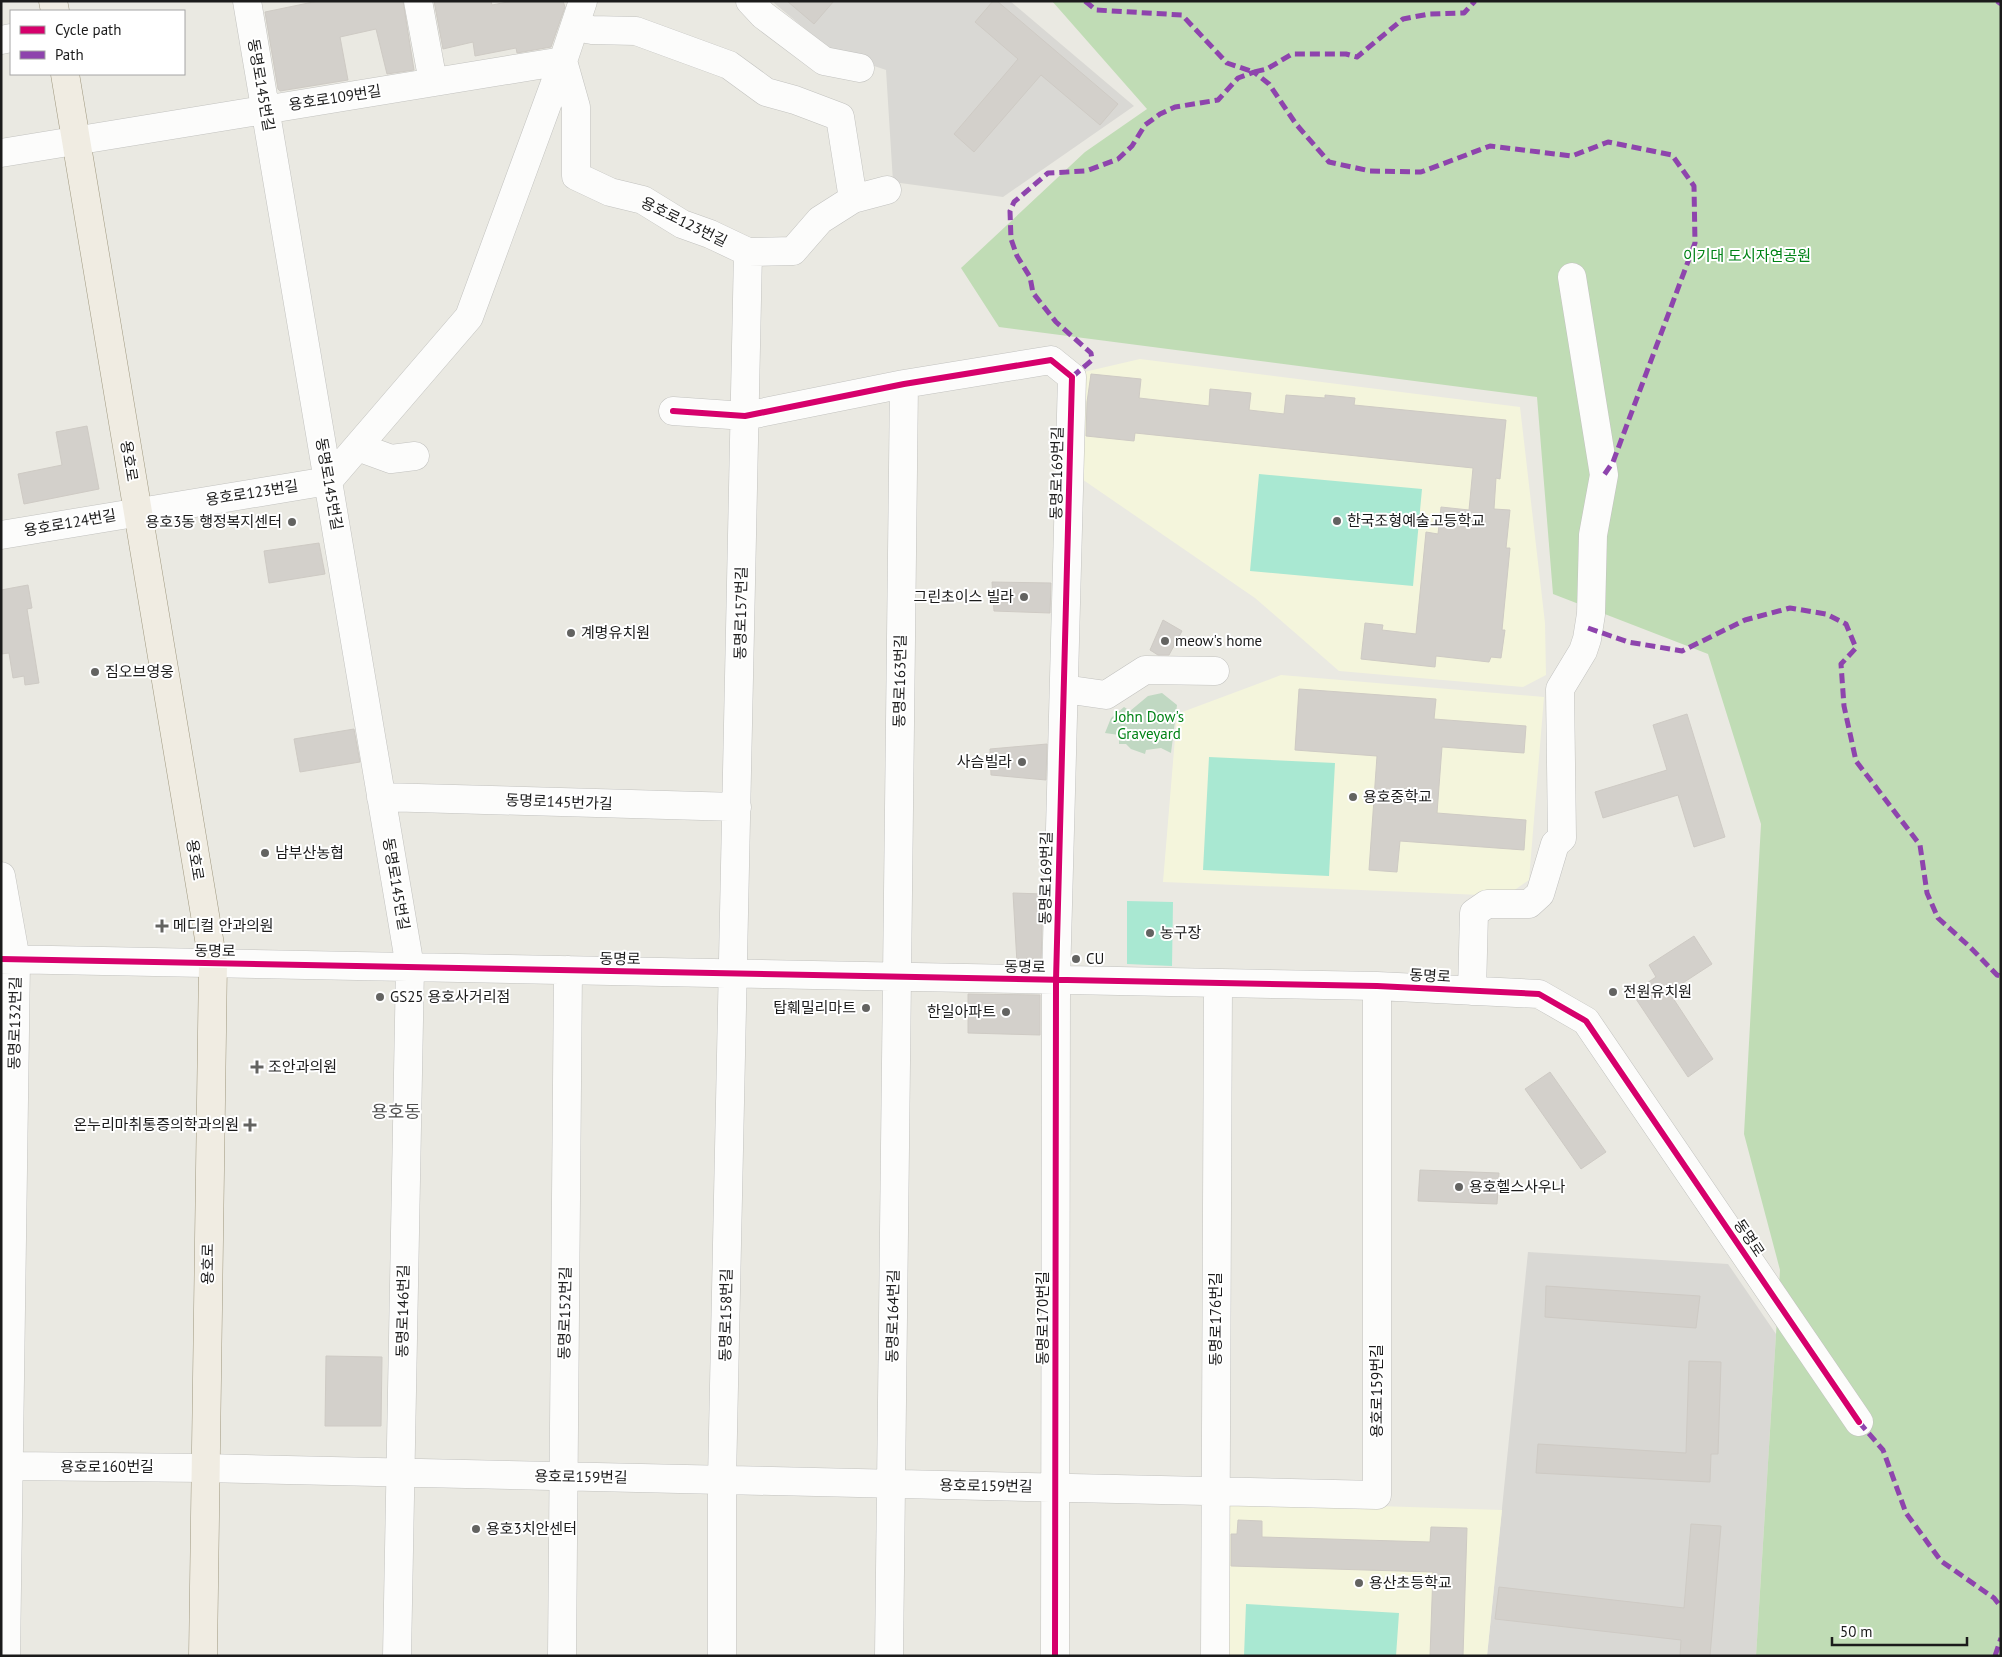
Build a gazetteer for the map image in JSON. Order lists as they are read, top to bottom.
{
  "streets": {
    "main road": ["용호로"],
    "street": [
      "동명로145번길",
      "용호로109번길",
      "용호로123번길",
      "동명로169번길",
      "용호로124번길",
      "동명로157번길",
      "동명로163번길",
      "동명로145번가길",
      "동명로",
      "동명로132번길",
      "동명로146번길",
      "동명로152번길",
      "동명로158번길",
      "동명로164번길",
      "동명로170번길",
      "동명로176번길",
      "용호로159번길",
      "용호로160번길"
    ]
  },
  "crossings": [
    ["동명로145번길", "용호로109번길"],
    ["동명로145번길", "용호로123번길"],
    ["동명로145번길", "동명로145번가길"],
    ["동명로145번길", "동명로"],
    ["동명로145번길", "동명로146번길"],
    ["용호로109번길", "용호로123번길"],
    ["용호로109번길", "용호로"],
    ["용호로123번길", "용호로"],
    ["용호로123번길", "용호로124번길"],
    ["용호로123번길", "동명로157번길"],
    ["용호로", "용호로124번길"],
    ["용호로", "동명로"],
    ["용호로", "용호로159번길"],
    ["용호로", "용호로160번길"],
    ["동명로169번길", "동명로157번길"],
    ["동명로169번길", "동명로163번길"],
    ["동명로169번길", "동명로"],
    ["동명로169번길", "동명로170번길"],
    ["동명로157번길", "동명로145번가길"],
    ["동명로157번길", "동명로"],
    ["동명로157번길", "동명로158번길"],
    ["동명로163번길", "동명로"],
    ["동명로163번길", "동명로164번길"],
    ["동명로", "동명로132번길"],
    ["동명로", "동명로146번길"],
    ["동명로", "동명로152번길"],
    ["동명로", "동명로158번길"],
    ["동명로", "동명로164번길"],
    ["동명로", "동명로170번길"],
    ["동명로", "동명로176번길"],
    ["동명로", "용호로159번길"],
    ["동명로132번길", "용호로160번길"],
    ["동명로146번길", "용호로159번길"],
    ["동명로152번길", "용호로159번길"],
    ["동명로158번길", "용호로159번길"],
    ["동명로164번길", "용호로159번길"],
    ["동명로170번길", "용호로159번길"],
    ["동명로176번길", "용호로159번길"],
    ["용호로159번길", "용호로160번길"]
  ],
  "districts": ["용호동"],
  "parks": ["이기대 도시자연공원", "John Dow's Graveyard"],
  "places": {
    "other": [
      "한국조형예술고등학교",
      "용호3동 행정복지센터",
      "그린초이스 빌라",
      "계명유치원",
      "meow's home",
      "짐오브영웅",
      "사슴빌라",
      "용호중학교",
      "남부산농협",
      "농구장",
      "CU",
      "전원유치원",
      "GS25 용호사거리점",
      "탑훼밀리마트",
      "한일아파트",
      "용호헬스사우나",
      "용호3치안센터",
      "용산초등학교"
    ],
    "health": ["메디컬 안과의원", "조안과의원", "온누리마취통증의학과의원"]
  },
  "legend": ["Cycle path", "Path"],
  "scale_bar": "50 m"
}
